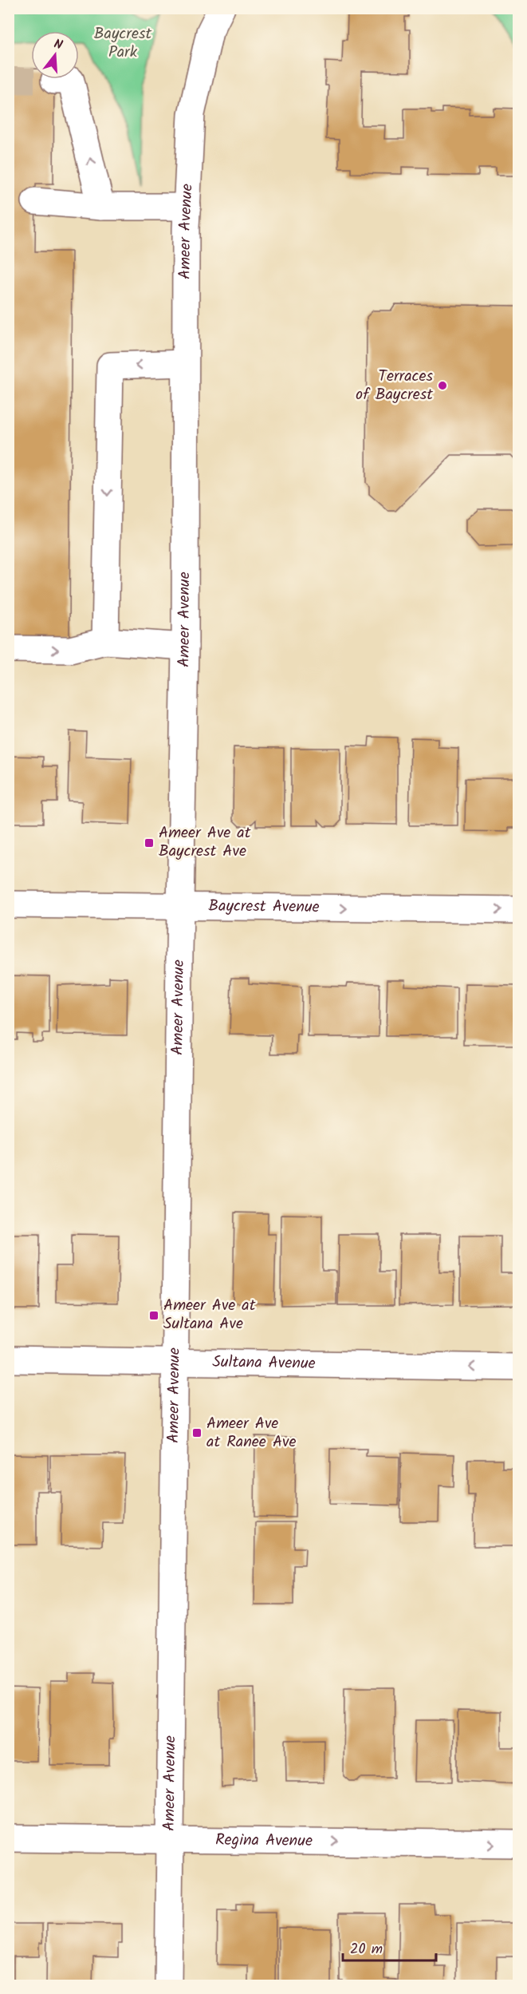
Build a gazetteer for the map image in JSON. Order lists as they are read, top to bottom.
{
  "streets": {
    "street": [
      "Ameer Avenue",
      "Baycrest Avenue",
      "Sultana Avenue",
      "Regina Avenue"
    ]
  },
  "crossings": [
    ["Ameer Avenue", "Baycrest Avenue"],
    ["Ameer Avenue", "Sultana Avenue"],
    ["Ameer Avenue", "Regina Avenue"]
  ],
  "one_way": ["Baycrest Avenue", "Sultana Avenue", "Regina Avenue"],
  "parks": ["Baycrest Park"],
  "places": {
    "other": ["Terraces of Baycrest"],
    "transit": ["Ameer Ave at Baycrest Ave", "Ameer Ave at Sultana Ave", "Ameer Ave at Ranee Ave"]
  },
  "scale_bar": "20 m",
  "north": "top"
}
